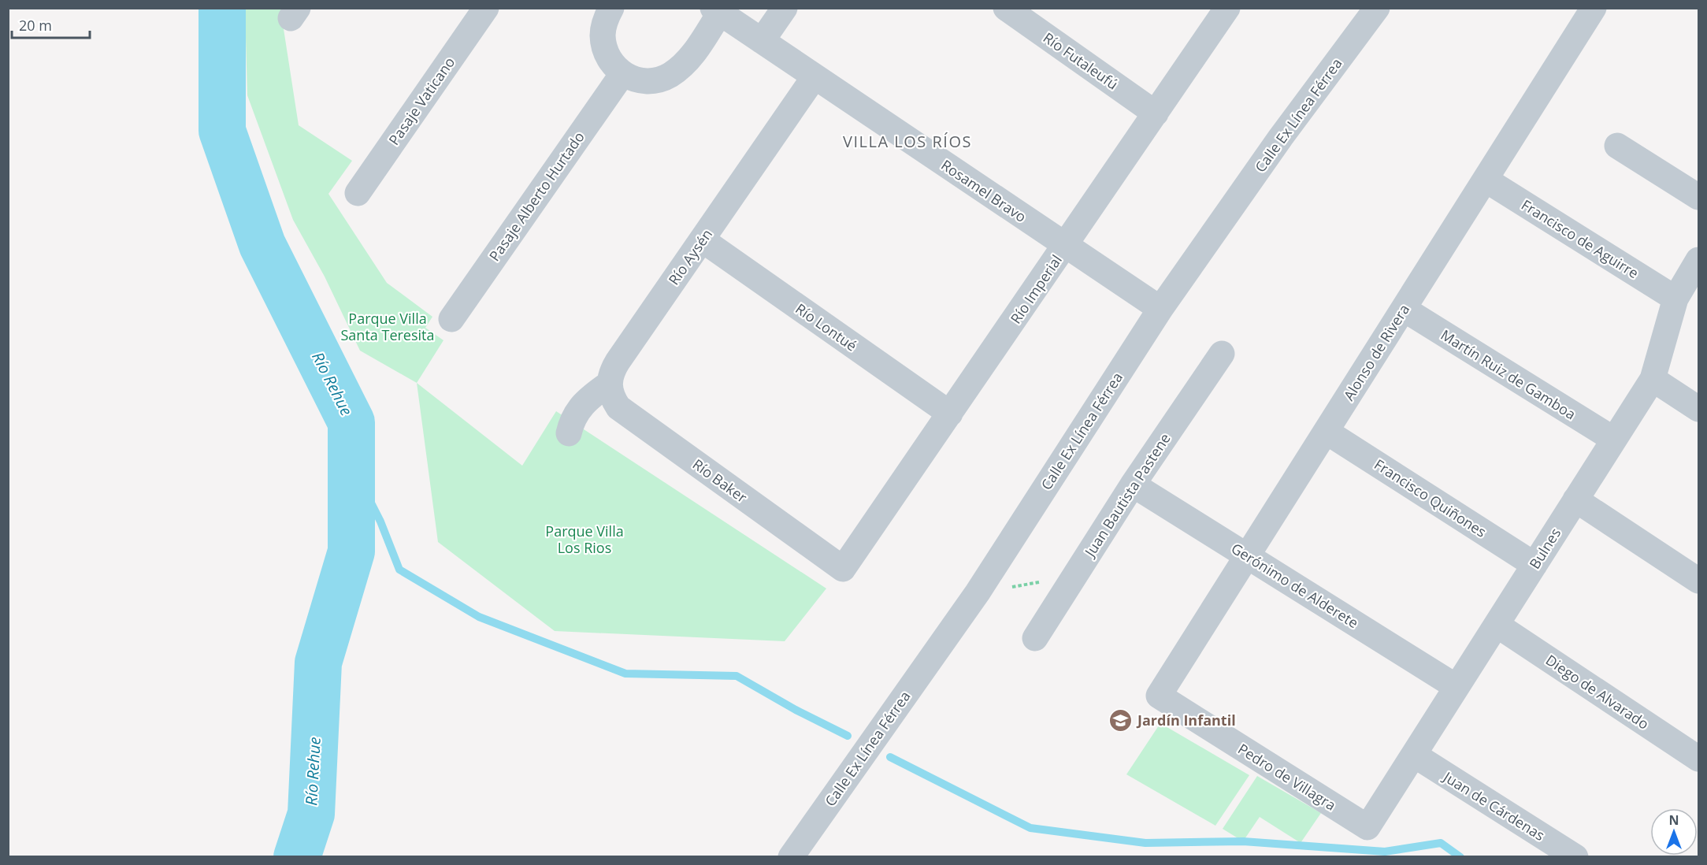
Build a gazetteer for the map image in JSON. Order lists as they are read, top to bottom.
{
  "streets": {
    "street": [
      "Río Futaleufú",
      "Pasaje Vaticano",
      "Calle Ex Línea Férrea",
      "Rosamel Bravo",
      "Pasaje Alberto Hurtado",
      "Francisco de Aguirre",
      "Río Aysén",
      "Río Imperial",
      "Río Lontué",
      "Alonso de Rivera",
      "Martín Ruiz de Gamboa",
      "Río Baker",
      "Juan Bautista Pastene",
      "Francisco Quiñones",
      "Bulnes",
      "Gerónimo de Alderete",
      "Diego de Alvarado",
      "Pedro de Villagra",
      "Juan de Cárdenas"
    ]
  },
  "crossings": [
    ["Río Futaleufú", "Río Imperial"],
    ["Calle Ex Línea Férrea", "Rosamel Bravo"],
    ["Rosamel Bravo", "Río Aysén"],
    ["Rosamel Bravo", "Río Imperial"],
    ["Francisco de Aguirre", "Alonso de Rivera"],
    ["Francisco de Aguirre", "Bulnes"],
    ["Río Aysén", "Río Lontué"],
    ["Río Aysén", "Río Baker"],
    ["Río Imperial", "Río Lontué"],
    ["Río Imperial", "Río Baker"],
    ["Alonso de Rivera", "Martín Ruiz de Gamboa"],
    ["Alonso de Rivera", "Francisco Quiñones"],
    ["Alonso de Rivera", "Gerónimo de Alderete"],
    ["Alonso de Rivera", "Pedro de Villagra"],
    ["Martín Ruiz de Gamboa", "Bulnes"],
    ["Juan Bautista Pastene", "Gerónimo de Alderete"],
    ["Francisco Quiñones", "Bulnes"],
    ["Bulnes", "Gerónimo de Alderete"],
    ["Bulnes", "Diego de Alvarado"],
    ["Bulnes", "Pedro de Villagra"],
    ["Bulnes", "Juan de Cárdenas"]
  ],
  "districts": ["VILLA LOS RÍOS"],
  "water": ["Río Rehue"],
  "parks": ["Parque Villa Santa Teresita", "Parque Villa Los Rios"],
  "places": {
    "school or university": ["Jardín Infantil"]
  },
  "scale_bar": "20 m",
  "north": "top"
}
